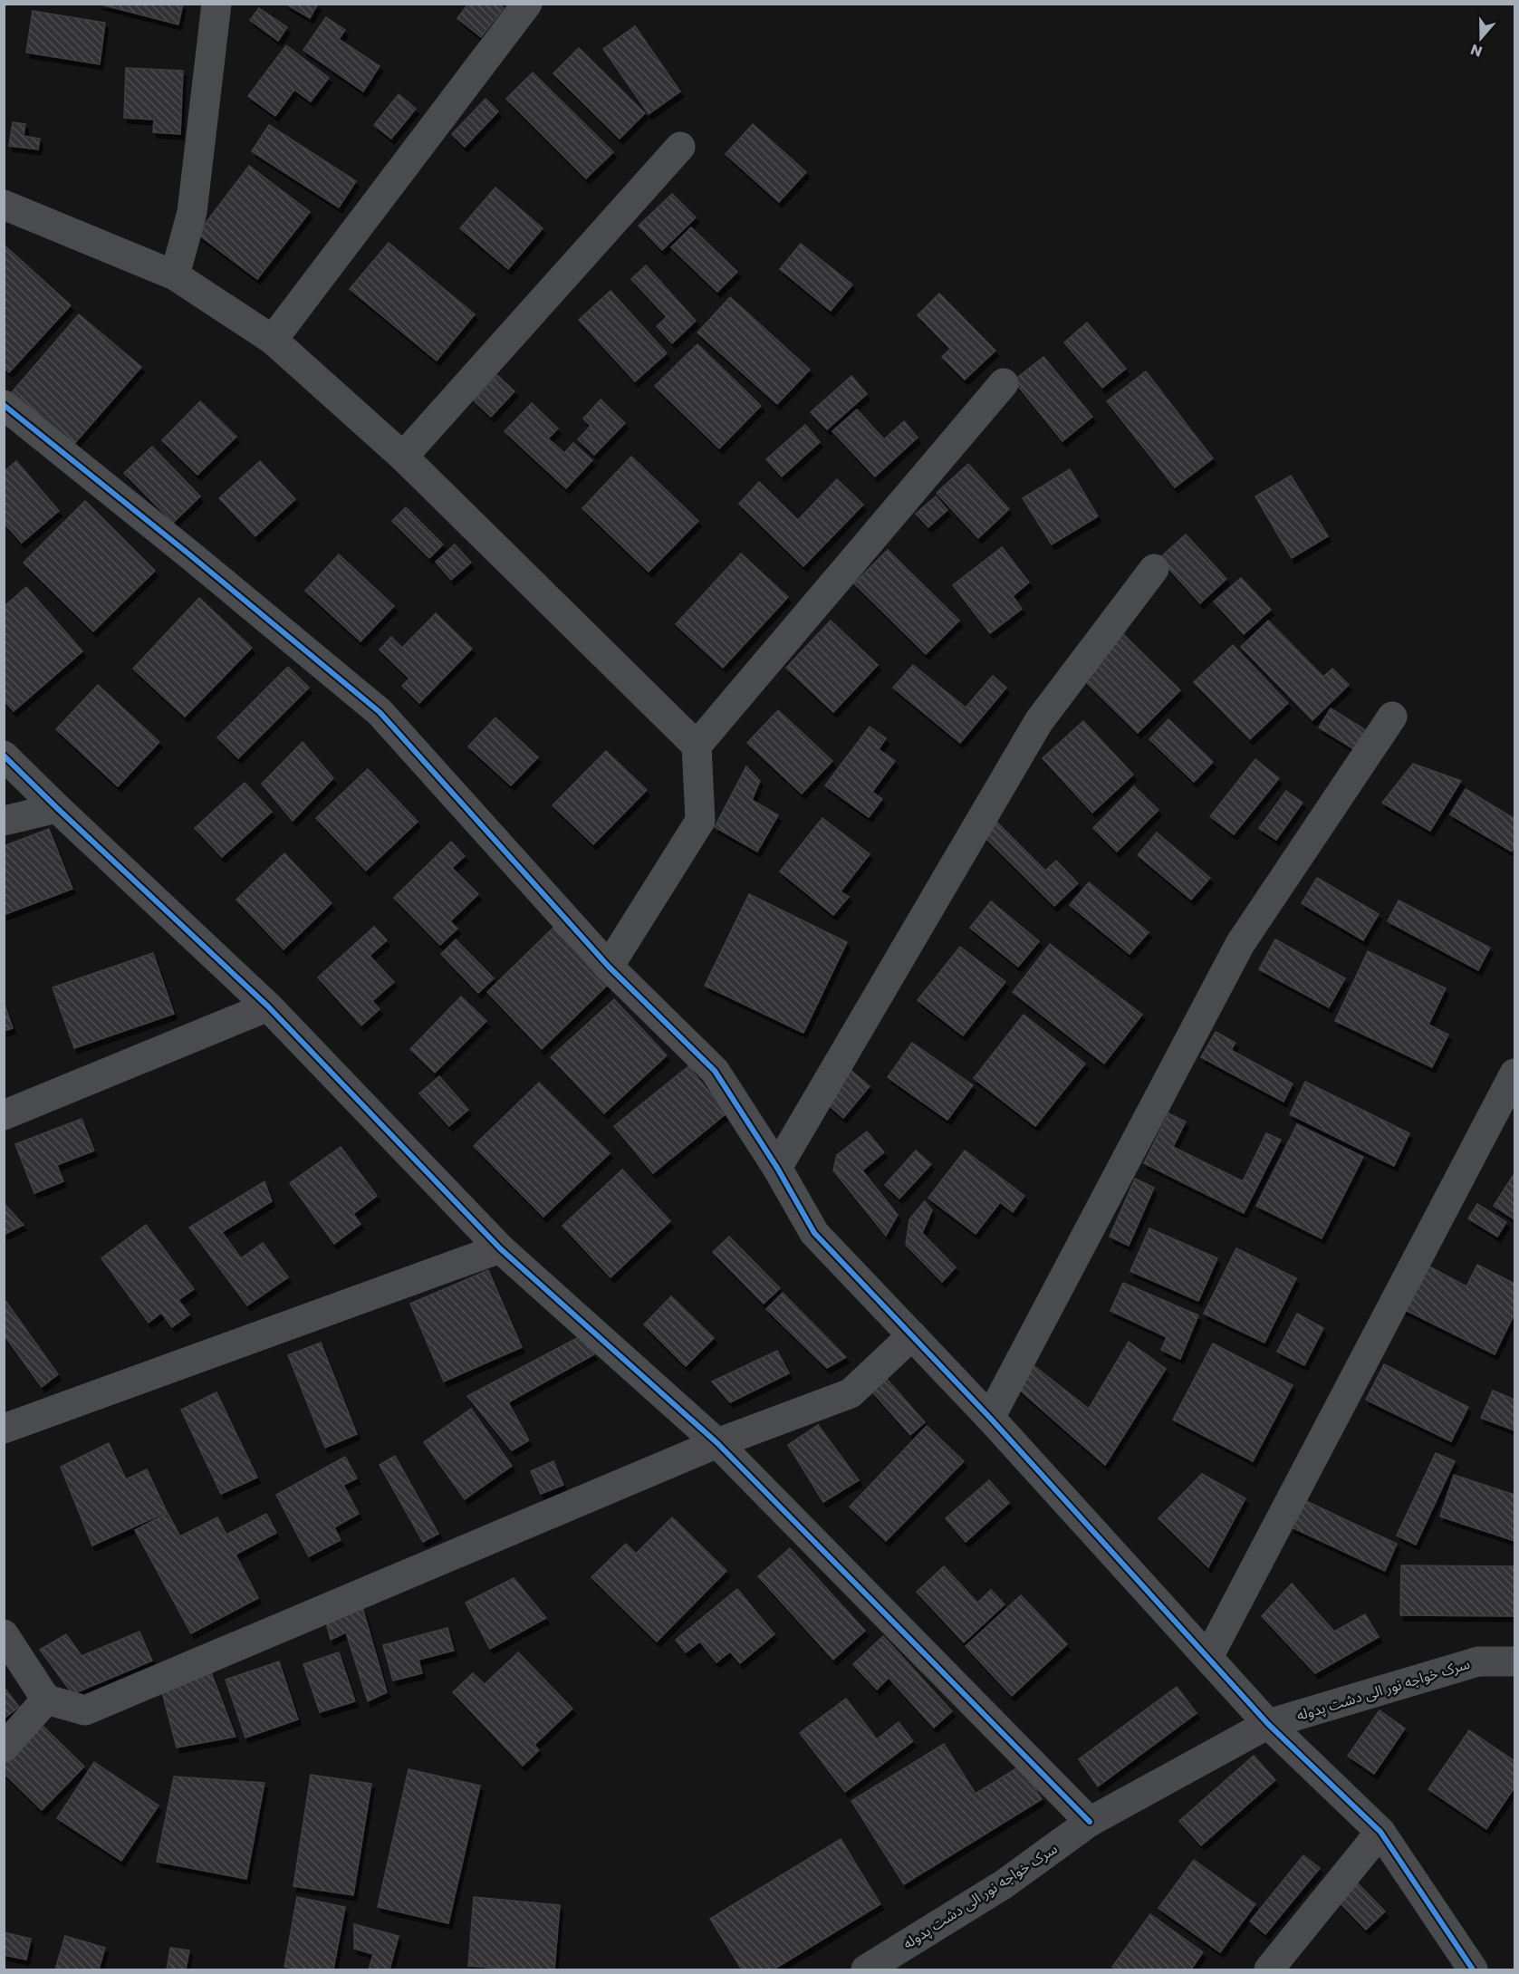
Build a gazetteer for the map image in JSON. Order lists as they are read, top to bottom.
{
  "streets": {
    "main road": ["سرک خواجه نور الی دشت پدوله"]
  },
  "north": "bottom"
}
